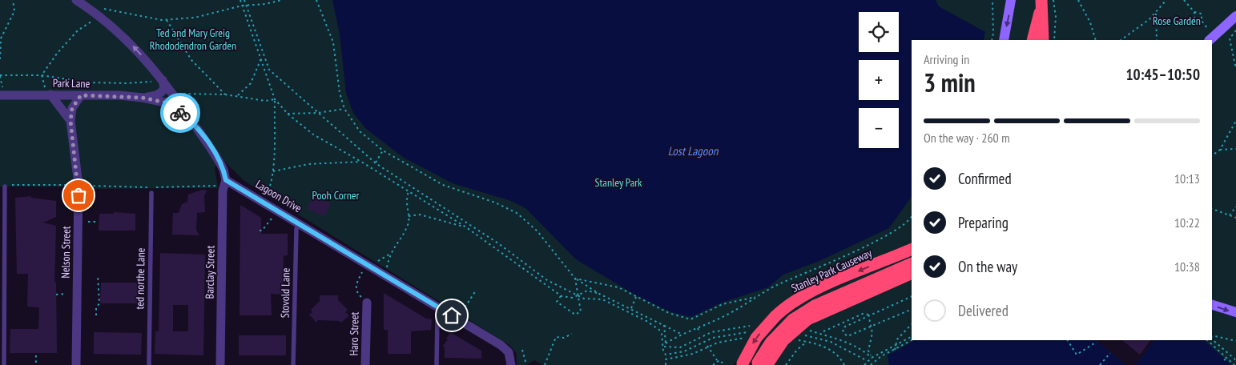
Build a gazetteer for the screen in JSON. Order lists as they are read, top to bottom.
{
  "streets": {
    "highway": ["Stanley Park Causeway"],
    "street": [
      "Park Lane",
      "Lagoon Drive",
      "Nelson Street",
      "Barclay Street",
      "Haro Street"
    ],
    "lane": ["ted northe Lane", "Stovold Lane"]
  },
  "crossings": [
    ["Park Lane", "Nelson Street"],
    ["Lagoon Drive", "Barclay Street"],
    ["Lagoon Drive", "Stovold Lane"]
  ],
  "water": ["Lost Lagoon"],
  "parks": [
    "Rose Garden",
    "Ted and Mary Greig Rhododendron Garden",
    "Stanley Park",
    "Pooh Corner"
  ],
  "page": {
    "map_buttons": ["+", "−"],
    "heading": ["3 min", "Arriving in", "10:45–10:50"],
    "bar": "On the way · 260 m",
    "list": [
      ["Confirmed", "10:13"],
      ["Preparing", "10:22"],
      ["On the way", "10:38"],
      "Delivered"
    ]
  }
}
